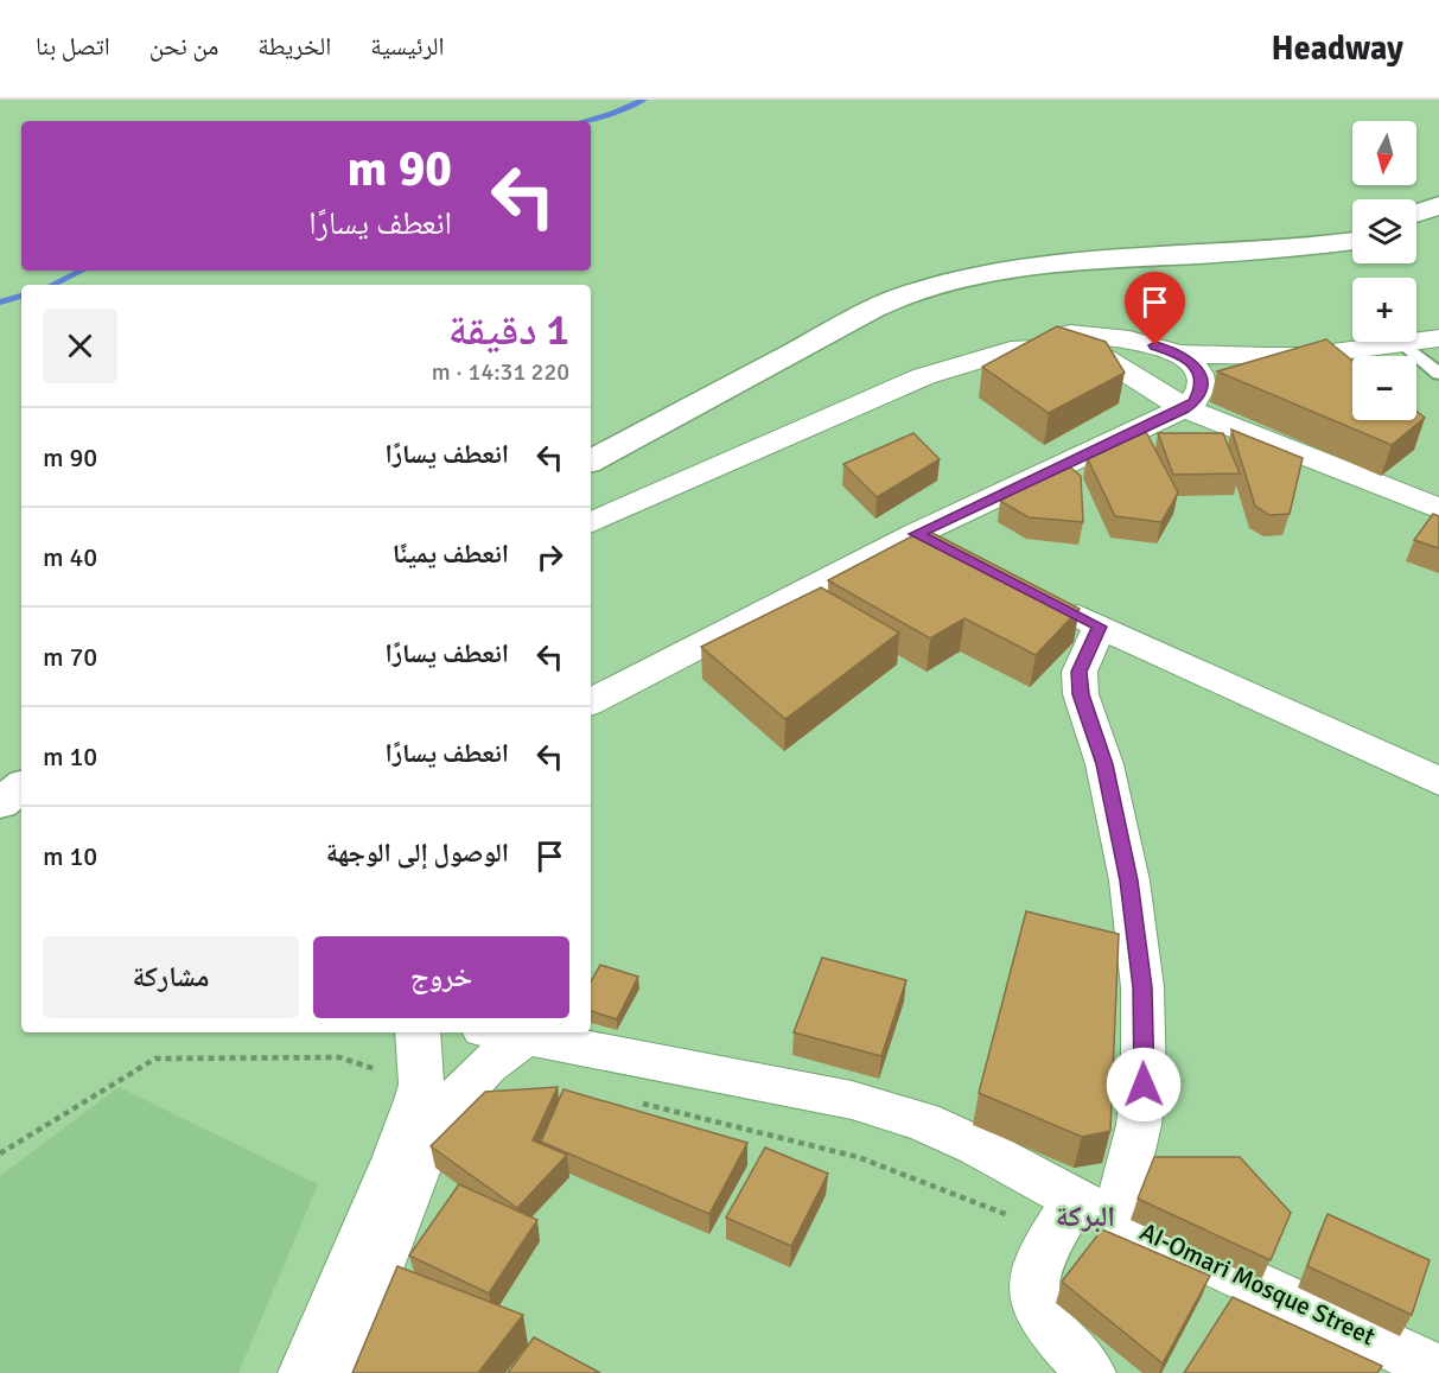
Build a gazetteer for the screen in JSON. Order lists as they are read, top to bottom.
{
  "streets": {
    "street": ["AI-Omari Mosque Street"]
  },
  "districts": ["البركة"],
  "north": "bottom",
  "page": {
    "header": "Headway",
    "nav": [
      "الرئيسية",
      "الخريطة",
      "من نحن",
      "اتصل بنا"
    ],
    "map_buttons": ["+", "−"],
    "turn": ["90 m", "انعطف يسارًا"],
    "heading": ["1 دقيقة", "220 m · 14:31"],
    "list": [
      {
        "name": "انعطف يسارًا",
        "value": "90 m"
      },
      {
        "name": "انعطف يمينًا",
        "value": "40 m"
      },
      {
        "name": "انعطف يسارًا",
        "value": "70 m"
      },
      {
        "name": "انعطف يسارًا",
        "value": "10 m"
      },
      {
        "name": "الوصول إلى الوجهة",
        "value": "10 m"
      }
    ],
    "buttons": ["خروج", "مشاركة"]
  }
}
